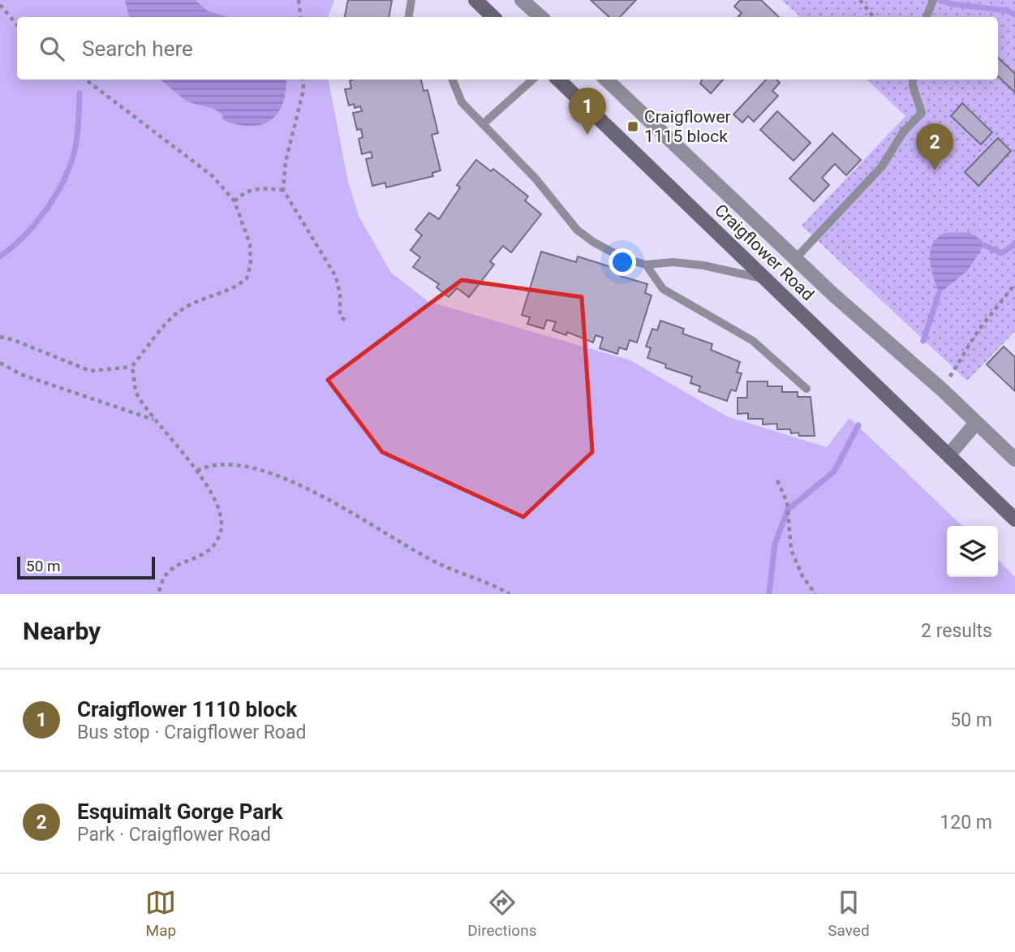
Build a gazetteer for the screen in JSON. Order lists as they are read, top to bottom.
{
  "streets": {
    "main road": ["Craigflower Road"]
  },
  "places": {
    "transit": ["Craigflower 1115 block"]
  },
  "scale_bar": "50 m",
  "page": {
    "search": "Search here",
    "pins": ["1", "2"],
    "scale": "50 m",
    "heading": ["Nearby", "2 results"],
    "list": [
      {
        "mark": "1",
        "name": "Craigflower 1110 block",
        "note": "Bus stop · Craigflower Road",
        "value": "50 m"
      },
      {
        "mark": "2",
        "name": "Esquimalt Gorge Park",
        "note": "Park · Craigflower Road",
        "value": "120 m"
      }
    ],
    "nav": ["Map", "Directions", "Saved"]
  }
}
